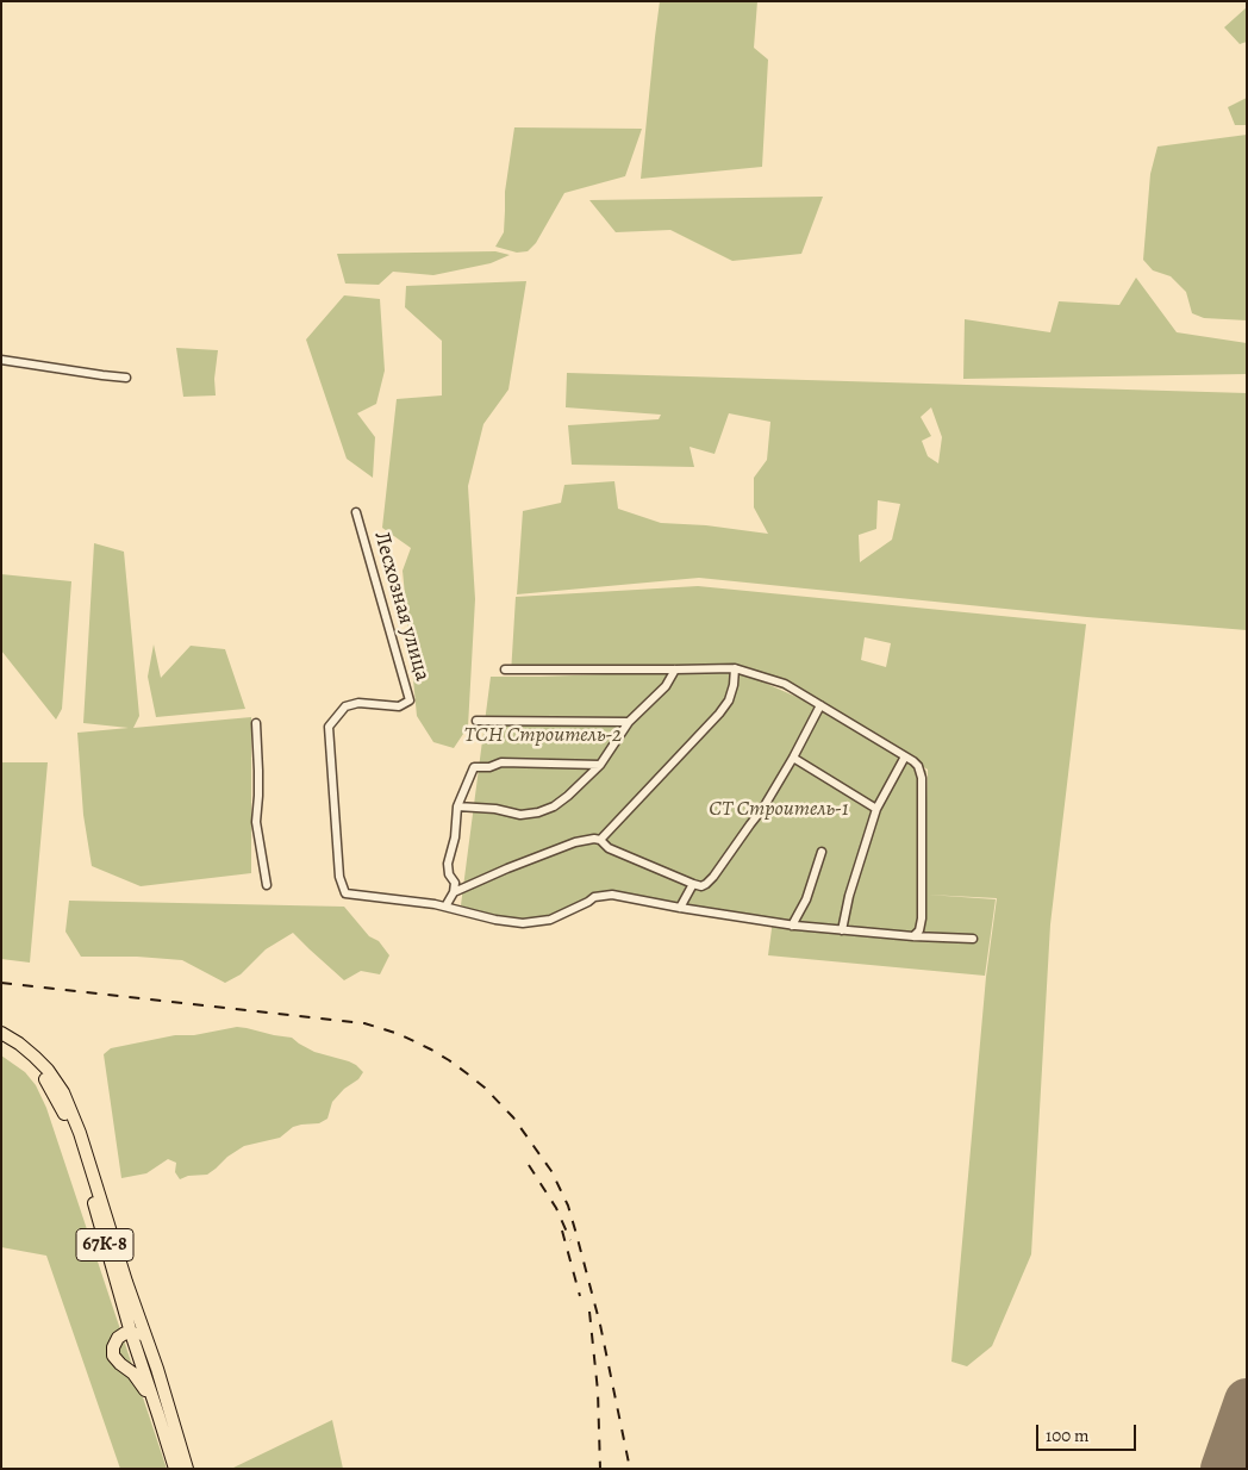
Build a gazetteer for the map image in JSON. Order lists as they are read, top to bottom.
{
  "streets": {
    "main road": ["67К-8"],
    "street": ["Лесхозная улица"]
  },
  "parks": ["ТСН Строитель-2", "СТ Строитель-1"],
  "scale_bar": "100 m"
}
